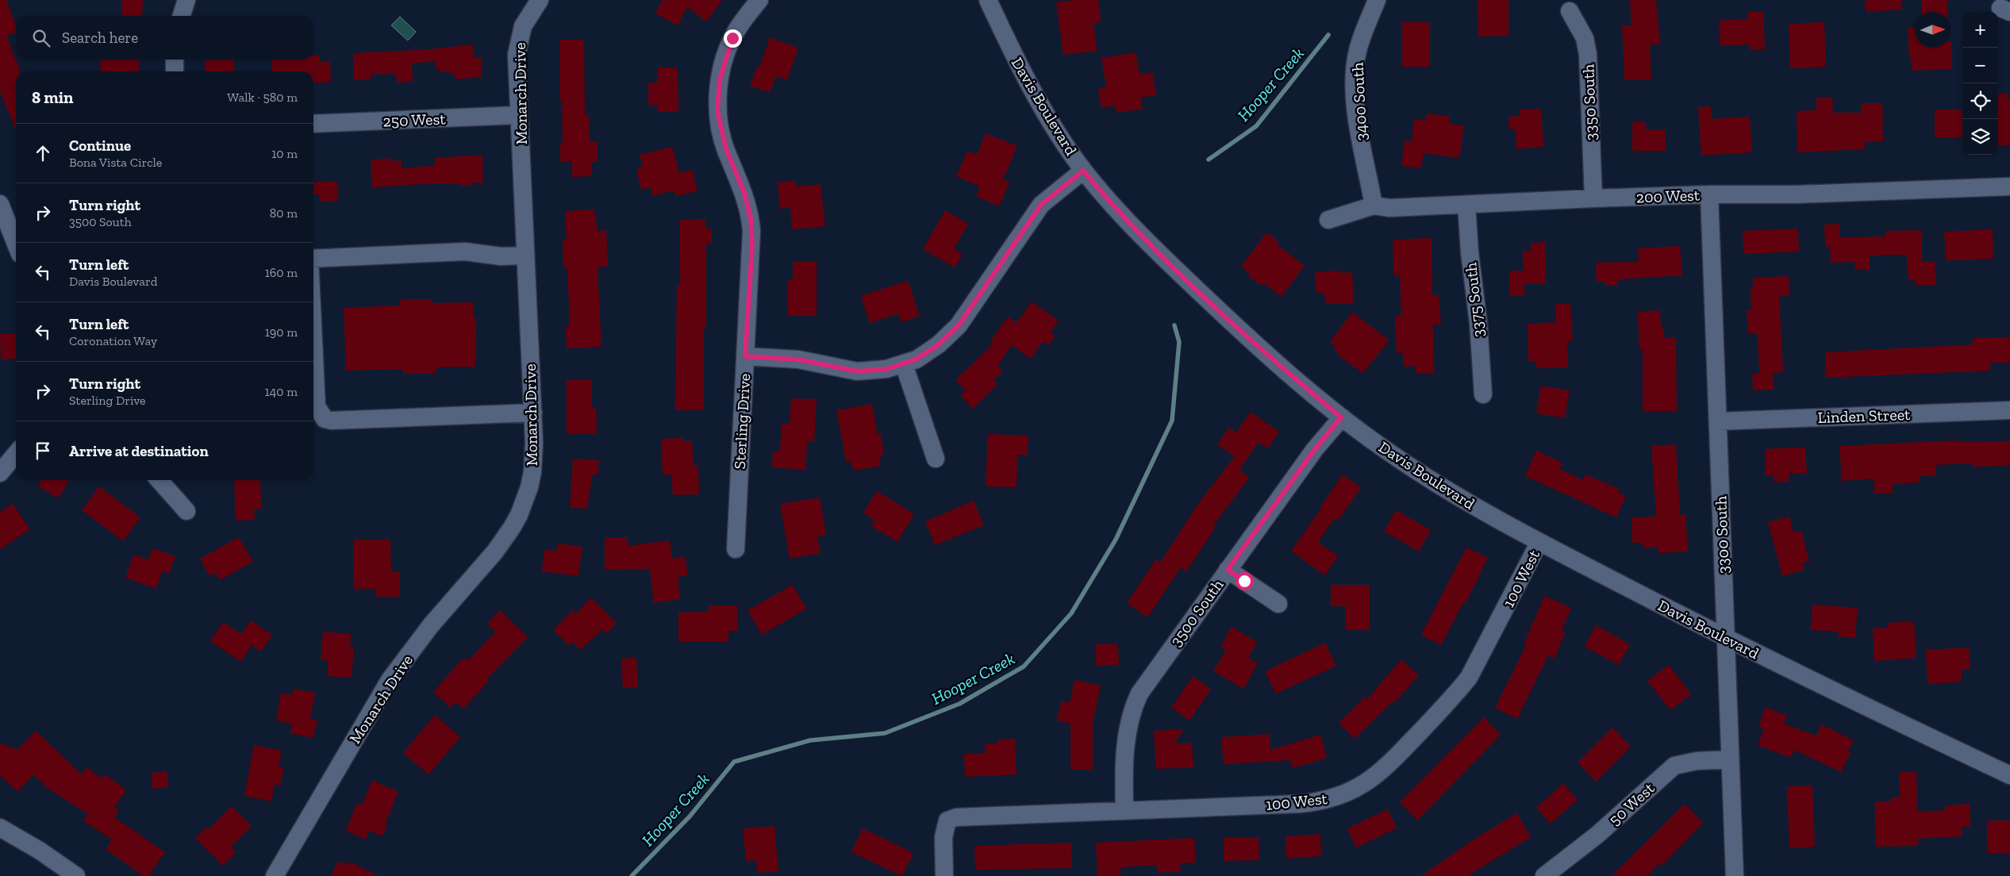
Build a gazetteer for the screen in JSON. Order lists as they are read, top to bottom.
{
  "streets": {
    "street": [
      "Monarch Drive",
      "3400 South",
      "3350 South",
      "Davis Boulevard",
      "250 West",
      "200 West",
      "3375 South",
      "Linden Street",
      "Sterling Drive",
      "3300 South",
      "100 West",
      "3500 South",
      "50 West"
    ]
  },
  "crossings": [
    ["Monarch Drive", "250 West"],
    ["3400 South", "200 West"],
    ["3350 South", "200 West"],
    ["Davis Boulevard", "3300 South"],
    ["Davis Boulevard", "100 West"],
    ["Davis Boulevard", "3500 South"],
    ["200 West", "3375 South"],
    ["200 West", "3300 South"],
    ["Linden Street", "3300 South"],
    ["3300 South", "50 West"],
    ["100 West", "3500 South"]
  ],
  "water": ["Hooper Creek"],
  "north": "right",
  "page": {
    "map_buttons": ["+", "−"],
    "search": "Search here",
    "heading": ["8 min", "Walk · 580 m"],
    "list": [
      ["Continue", "Bona Vista Circle", "10 m"],
      ["Turn right", "3500 South", "80 m"],
      ["Turn left", "Davis Boulevard", "160 m"],
      ["Turn left", "Coronation Way", "190 m"],
      ["Turn right", "Sterling Drive", "140 m"],
      "Arrive at destination"
    ]
  }
}
